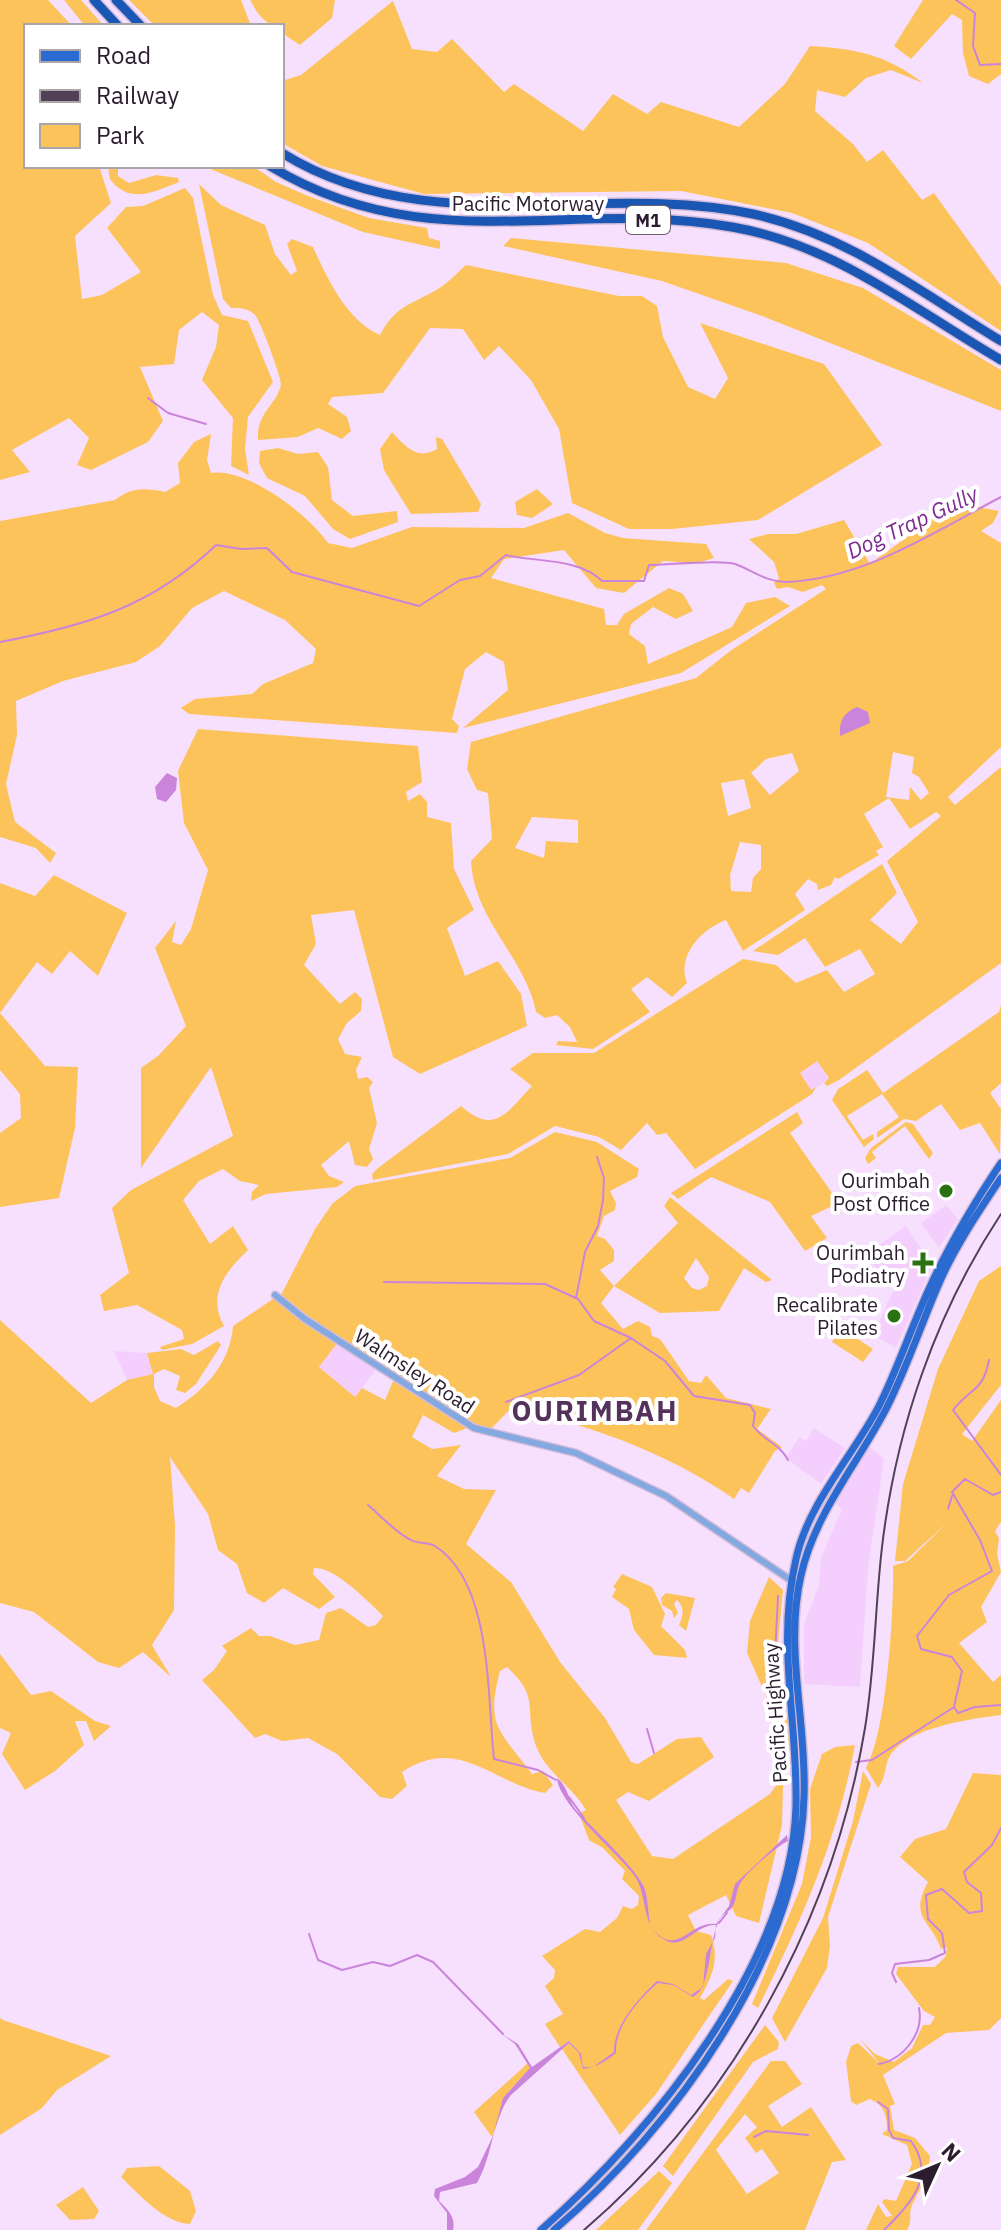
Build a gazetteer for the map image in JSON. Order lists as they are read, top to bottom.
{
  "streets": {
    "highway": ["Pacific Motorway", "M1"],
    "main road": ["Pacific Highway"],
    "street": ["Walmsley Road"]
  },
  "crossings": [
    ["Walmsley Road", "Pacific Highway"]
  ],
  "districts": ["OURIMBAH"],
  "water": ["Dog Trap Gully"],
  "places": {
    "other": ["Ourimbah Post Office", "Recalibrate Pilates"],
    "health": ["Ourimbah Podiatry"]
  },
  "legend": ["Road", "Railway", "Park"],
  "north": "top right"
}
